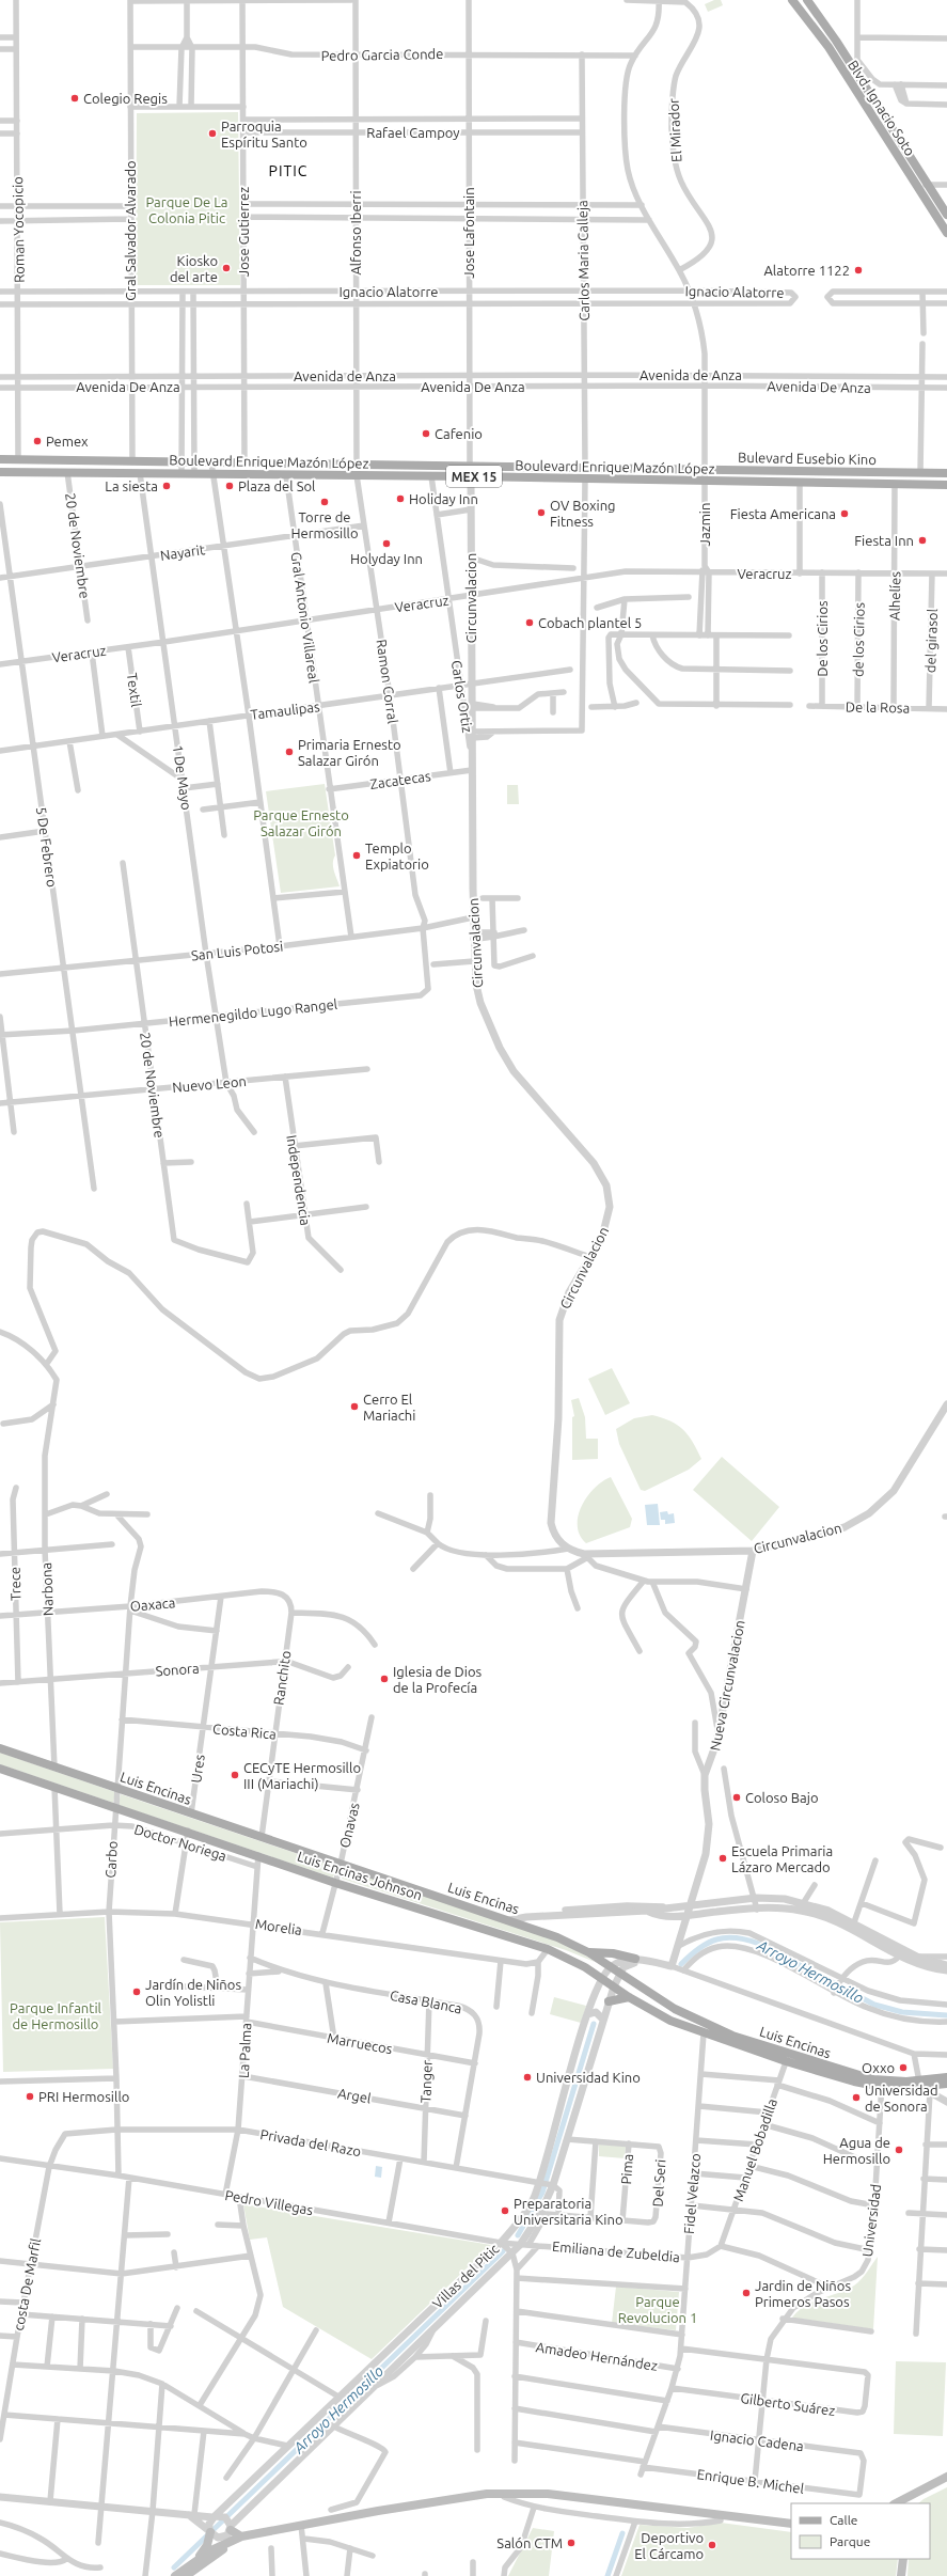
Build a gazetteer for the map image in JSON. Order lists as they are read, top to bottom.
{
  "streets": {
    "main road": [
      "Blvd. Ignacio Soto",
      "Bulevard Eusebio Kino",
      "Boulevard Enrique Mazón López",
      "MEX 15",
      "Luis Encinas",
      "Luis Encinas Johnson"
    ],
    "street": [
      "Pedro Garcia Conde",
      "El Mirador",
      "Rafael Campoy",
      "Roman Yocopicio",
      "Gral Salvador Alvarado",
      "Jose Gutierrez",
      "Alfonso Iberri",
      "Jose Lafontain",
      "Carlos Maria Calleja",
      "Ignacio Alatorre",
      "Avenida de Anza",
      "Avenida De Anza",
      "Jazmin",
      "20 de Noviembre",
      "Nayarit",
      "Veracruz",
      "Alhelíes",
      "Circunvalacion",
      "Gral Antonio Villareal",
      "De los Cirios",
      "de los Cirios",
      "del girasol",
      "Ramon Corral",
      "Textil",
      "Carlos Ortiz",
      "De la Rosa",
      "Tamaulipas",
      "1 De Mayo",
      "Zacatecas",
      "5 De Febrero",
      "San Luis Potosi",
      "Hermenegildo Lugo Rangel",
      "Nuevo Leon",
      "Independencia",
      "Trece",
      "Narbona",
      "Oaxaca",
      "Sonora",
      "Ranchito",
      "Nueva Circunvalacion",
      "Costa Rica",
      "Ures",
      "Onavas",
      "Doctor Noriega",
      "Carbo",
      "Morelia",
      "Casa Blanca",
      "Marruecos",
      "La Palma",
      "Tanger",
      "Argel",
      "Privada del Razo",
      "Manuel Bobadilla",
      "Pima",
      "Del Seri",
      "Fidel Velazco",
      "Pedro Villegas",
      "Universidad",
      "Emiliana de Zubeldia",
      "Villas del Pitic",
      "costa De Marfil",
      "Amadeo Hernández",
      "Gilberto Suárez",
      "Ignacio Cadena",
      "Enrique B. Michel"
    ]
  },
  "crossings": [
    ["Pedro Garcia Conde", "Gral Salvador Alvarado"],
    ["Pedro Garcia Conde", "Jose Gutierrez"],
    ["Pedro Garcia Conde", "Alfonso Iberri"],
    ["Pedro Garcia Conde", "Jose Lafontain"],
    ["Pedro Garcia Conde", "Carlos Maria Calleja"],
    ["Pedro Garcia Conde", "Jazmin"],
    ["El Mirador", "Jazmin"],
    ["Rafael Campoy", "Jose Gutierrez"],
    ["Rafael Campoy", "Alfonso Iberri"],
    ["Rafael Campoy", "Jose Lafontain"],
    ["Rafael Campoy", "Carlos Maria Calleja"],
    ["Roman Yocopicio", "Ignacio Alatorre"],
    ["Roman Yocopicio", "Avenida de Anza"],
    ["Roman Yocopicio", "Avenida De Anza"],
    ["Roman Yocopicio", "Bulevard Eusebio Kino"],
    ["Gral Salvador Alvarado", "Ignacio Alatorre"],
    ["Gral Salvador Alvarado", "Avenida de Anza"],
    ["Gral Salvador Alvarado", "Avenida De Anza"],
    ["Gral Salvador Alvarado", "Bulevard Eusebio Kino"],
    ["Jose Gutierrez", "Ignacio Alatorre"],
    ["Jose Gutierrez", "Avenida de Anza"],
    ["Jose Gutierrez", "Avenida De Anza"],
    ["Jose Gutierrez", "Bulevard Eusebio Kino"],
    ["Alfonso Iberri", "Ignacio Alatorre"],
    ["Alfonso Iberri", "Avenida de Anza"],
    ["Alfonso Iberri", "Avenida De Anza"],
    ["Alfonso Iberri", "Bulevard Eusebio Kino"],
    ["Jose Lafontain", "Ignacio Alatorre"],
    ["Jose Lafontain", "Avenida de Anza"],
    ["Jose Lafontain", "Avenida De Anza"],
    ["Jose Lafontain", "Bulevard Eusebio Kino"],
    ["Carlos Maria Calleja", "Ignacio Alatorre"],
    ["Carlos Maria Calleja", "Avenida de Anza"],
    ["Carlos Maria Calleja", "Avenida De Anza"],
    ["Carlos Maria Calleja", "Bulevard Eusebio Kino"],
    ["Ignacio Alatorre", "Jazmin"],
    ["Avenida de Anza", "Jazmin"],
    ["Avenida De Anza", "Jazmin"],
    ["Bulevard Eusebio Kino", "Jazmin"],
    ["Boulevard Enrique Mazón López", "Jazmin"],
    ["Boulevard Enrique Mazón López", "20 de Noviembre"],
    ["Boulevard Enrique Mazón López", "Alhelíes"],
    ["Boulevard Enrique Mazón López", "Circunvalacion"],
    ["Boulevard Enrique Mazón López", "Gral Antonio Villareal"],
    ["Boulevard Enrique Mazón López", "Ramon Corral"],
    ["Boulevard Enrique Mazón López", "Carlos Ortiz"],
    ["Boulevard Enrique Mazón López", "1 De Mayo"],
    ["Jazmin", "Veracruz"],
    ["20 de Noviembre", "Nayarit"],
    ["20 de Noviembre", "San Luis Potosi"],
    ["20 de Noviembre", "Hermenegildo Lugo Rangel"],
    ["20 de Noviembre", "Nuevo Leon"],
    ["Nayarit", "Gral Antonio Villareal"],
    ["Nayarit", "Ramon Corral"],
    ["Nayarit", "1 De Mayo"],
    ["Nayarit", "5 De Febrero"],
    ["Veracruz", "Alhelíes"],
    ["Veracruz", "Circunvalacion"],
    ["Veracruz", "Gral Antonio Villareal"],
    ["Veracruz", "De los Cirios"],
    ["Veracruz", "de los Cirios"],
    ["Veracruz", "del girasol"],
    ["Veracruz", "Ramon Corral"],
    ["Veracruz", "Textil"],
    ["Veracruz", "Carlos Ortiz"],
    ["Veracruz", "1 De Mayo"],
    ["Veracruz", "5 De Febrero"],
    ["Alhelíes", "De la Rosa"],
    ["Circunvalacion", "Carlos Ortiz"],
    ["Circunvalacion", "Tamaulipas"],
    ["Circunvalacion", "Zacatecas"],
    ["Circunvalacion", "San Luis Potosi"],
    ["Circunvalacion", "Nueva Circunvalacion"],
    ["Gral Antonio Villareal", "Tamaulipas"],
    ["Gral Antonio Villareal", "Zacatecas"],
    ["Gral Antonio Villareal", "San Luis Potosi"],
    ["De los Cirios", "De la Rosa"],
    ["de los Cirios", "De la Rosa"],
    ["del girasol", "De la Rosa"],
    ["Ramon Corral", "Tamaulipas"],
    ["Ramon Corral", "Zacatecas"],
    ["Ramon Corral", "San Luis Potosi"],
    ["Ramon Corral", "Hermenegildo Lugo Rangel"],
    ["Textil", "Tamaulipas"],
    ["Carlos Ortiz", "Tamaulipas"],
    ["Carlos Ortiz", "Zacatecas"],
    ["Tamaulipas", "1 De Mayo"],
    ["Tamaulipas", "5 De Febrero"],
    ["1 De Mayo", "San Luis Potosi"],
    ["1 De Mayo", "Hermenegildo Lugo Rangel"],
    ["1 De Mayo", "Nuevo Leon"],
    ["5 De Febrero", "San Luis Potosi"],
    ["5 De Febrero", "Hermenegildo Lugo Rangel"],
    ["5 De Febrero", "Nuevo Leon"],
    ["Nuevo Leon", "Independencia"],
    ["Trece", "Oaxaca"],
    ["Trece", "Sonora"],
    ["Narbona", "Oaxaca"],
    ["Narbona", "Sonora"],
    ["Narbona", "Luis Encinas"],
    ["Oaxaca", "Ranchito"],
    ["Oaxaca", "Ures"],
    ["Oaxaca", "Carbo"],
    ["Sonora", "Ranchito"],
    ["Sonora", "Ures"],
    ["Sonora", "Carbo"],
    ["Ranchito", "Costa Rica"],
    ["Ranchito", "Luis Encinas"],
    ["Costa Rica", "Ures"],
    ["Costa Rica", "Onavas"],
    ["Costa Rica", "Carbo"],
    ["Ures", "Luis Encinas"],
    ["Luis Encinas", "Onavas"],
    ["Luis Encinas", "Carbo"],
    ["Luis Encinas", "Luis Encinas Johnson"],
    ["Luis Encinas", "Manuel Bobadilla"],
    ["Luis Encinas", "Villas del Pitic"],
    ["Onavas", "Luis Encinas Johnson"],
    ["Onavas", "Morelia"],
    ["Doctor Noriega", "Carbo"],
    ["Doctor Noriega", "La Palma"],
    ["Carbo", "Luis Encinas Johnson"],
    ["Carbo", "Morelia"],
    ["Carbo", "Marruecos"],
    ["Carbo", "Privada del Razo"],
    ["Carbo", "Pedro Villegas"],
    ["Luis Encinas Johnson", "La Palma"],
    ["Luis Encinas Johnson", "Manuel Bobadilla"],
    ["Luis Encinas Johnson", "Fidel Velazco"],
    ["Luis Encinas Johnson", "Universidad"],
    ["Luis Encinas Johnson", "Villas del Pitic"],
    ["Morelia", "La Palma"],
    ["Casa Blanca", "Marruecos"],
    ["Casa Blanca", "La Palma"],
    ["Casa Blanca", "Tanger"],
    ["Casa Blanca", "Argel"],
    ["Casa Blanca", "Privada del Razo"],
    ["Marruecos", "La Palma"],
    ["Marruecos", "Tanger"],
    ["La Palma", "Argel"],
    ["La Palma", "Privada del Razo"],
    ["La Palma", "Pedro Villegas"],
    ["Tanger", "Argel"],
    ["Tanger", "Privada del Razo"],
    ["Privada del Razo", "Villas del Pitic"],
    ["Privada del Razo", "costa De Marfil"],
    ["Manuel Bobadilla", "Emiliana de Zubeldia"],
    ["Pima", "Del Seri"],
    ["Del Seri", "Pedro Villegas"],
    ["Del Seri", "Villas del Pitic"],
    ["Fidel Velazco", "Emiliana de Zubeldia"],
    ["Fidel Velazco", "Amadeo Hernández"],
    ["Fidel Velazco", "Gilberto Suárez"],
    ["Fidel Velazco", "Ignacio Cadena"],
    ["Fidel Velazco", "Enrique B. Michel"],
    ["Pedro Villegas", "Emiliana de Zubeldia"],
    ["Pedro Villegas", "Villas del Pitic"],
    ["Pedro Villegas", "costa De Marfil"],
    ["Universidad", "Gilberto Suárez"],
    ["Universidad", "Ignacio Cadena"],
    ["Universidad", "Enrique B. Michel"],
    ["Ignacio Cadena", "Enrique B. Michel"]
  ],
  "districts": ["PITIC"],
  "water": ["Arroyo Hermosillo"],
  "parks": [
    "Parque De La Colonia Pitic",
    "Parque Ernesto Salazar Girón",
    "Parque Infantil de Hermosillo",
    "Parque Revolucion 1"
  ],
  "places": [
    "Colegio Regis",
    "Parroquia Espíritu Santo",
    "Kiosko del arte",
    "Alatorre 1122",
    "Cafenio",
    "Pemex",
    "La siesta",
    "Plaza del Sol",
    "Holiday Inn",
    "Torre de Hermosillo",
    "OV Boxing Fitness",
    "Fiesta Americana",
    "Fiesta Inn",
    "Holyday Inn",
    "Cobach plantel 5",
    "Primaria Ernesto Salazar Girón",
    "Templo Expiatorio",
    "Cerro El Mariachi",
    "Iglesia de Dios de la Profecía",
    "CECyTE Hermosillo III (Mariachi)",
    "Coloso Bajo",
    "Escuela Primaria Lázaro Mercado",
    "Jardín de Niños Olin Yolistli",
    "Oxxo",
    "Universidad Kino",
    "PRI Hermosillo",
    "Universidad de Sonora",
    "Agua de Hermosillo",
    "Preparatoria Universitaria Kino",
    "Jardin de Niños Primeros Pasos",
    "Salón CTM",
    "Deportivo El Cárcamo"
  ],
  "legend": ["Calle", "Parque"]
}
